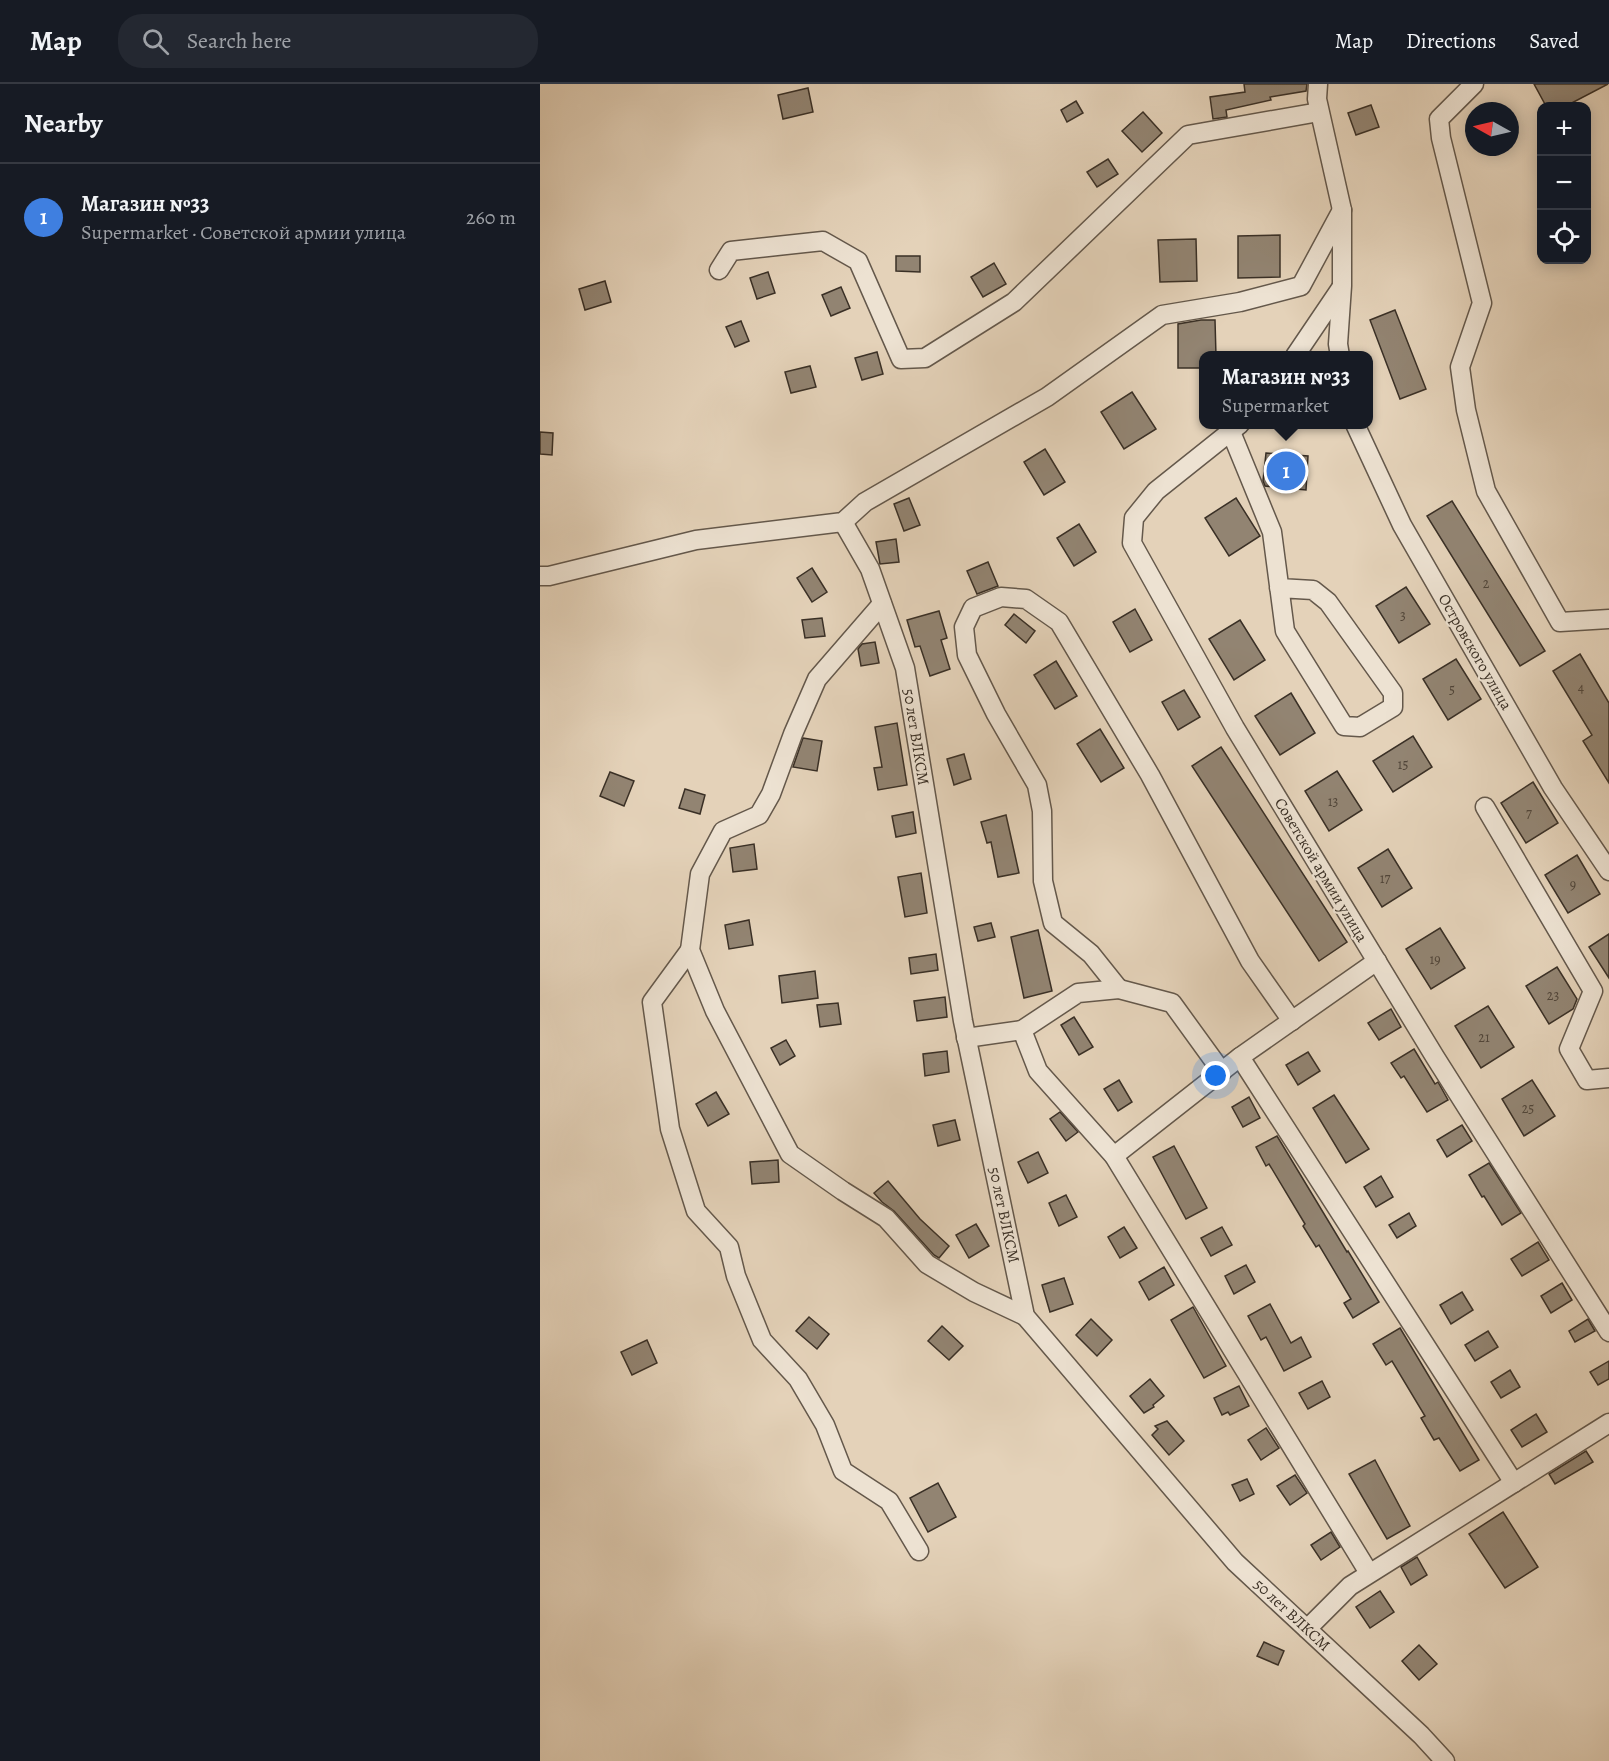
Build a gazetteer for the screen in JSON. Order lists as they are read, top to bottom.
{
  "streets": {
    "street": ["Островского улица", "50 лет ВЛКСМ", "Советской армии улица"]
  },
  "house_numbers": [
    "2",
    "3",
    "4",
    "5",
    "15",
    "13",
    "7",
    "17",
    "9",
    "19",
    "23",
    "21",
    "25"
  ],
  "north": "left",
  "page": {
    "header": "Map",
    "search": "Search here",
    "nav": ["Map", "Directions", "Saved"],
    "heading": "Nearby",
    "map_buttons": ["+", "−"],
    "list": [
      {
        "mark": "1",
        "name": "Магазин №33",
        "note": "Supermarket · Советской армии улица",
        "value": "260 m"
      }
    ],
    "popup": ["Магазин №33", "Supermarket"],
    "pins": "1"
  }
}
